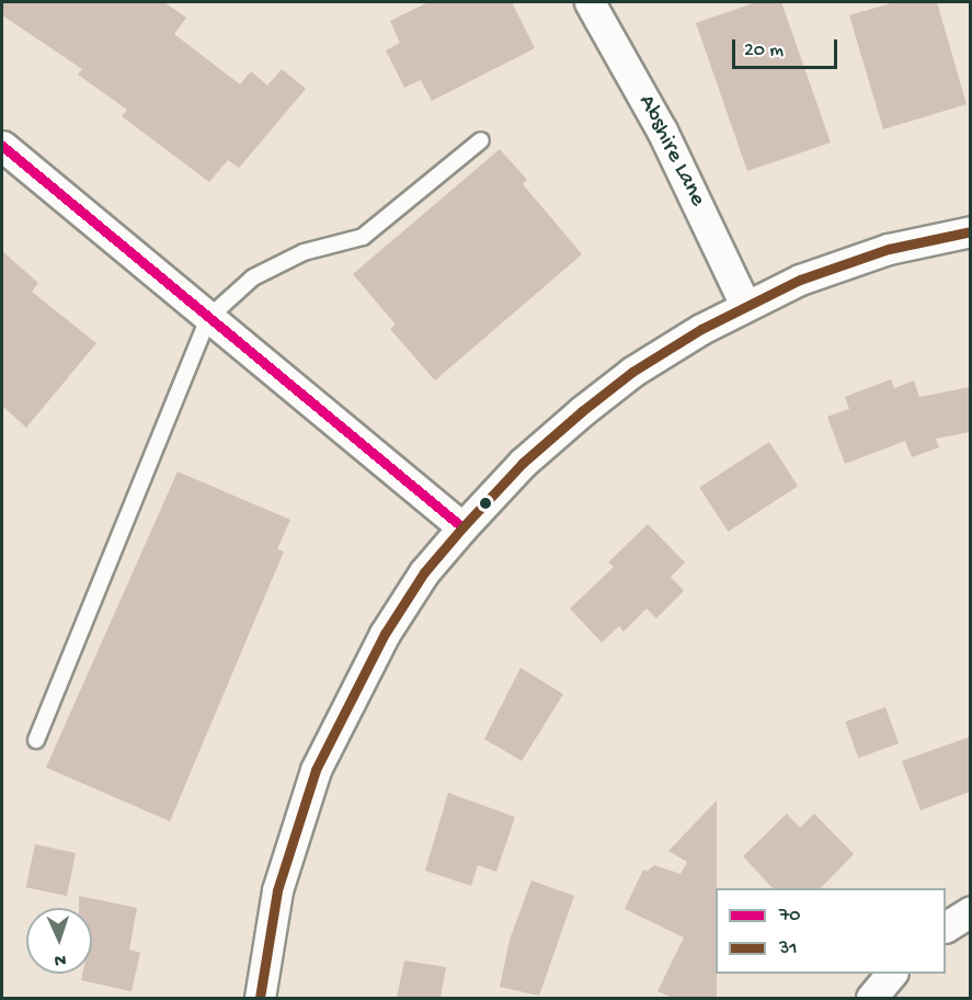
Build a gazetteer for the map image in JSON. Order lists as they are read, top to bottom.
{
  "streets": {
    "street": ["Abshire Lane"]
  },
  "lines": ["transit line 70", "transit line 31"],
  "legend": ["70", "31"],
  "scale_bar": "20 m",
  "north": "bottom"
}
